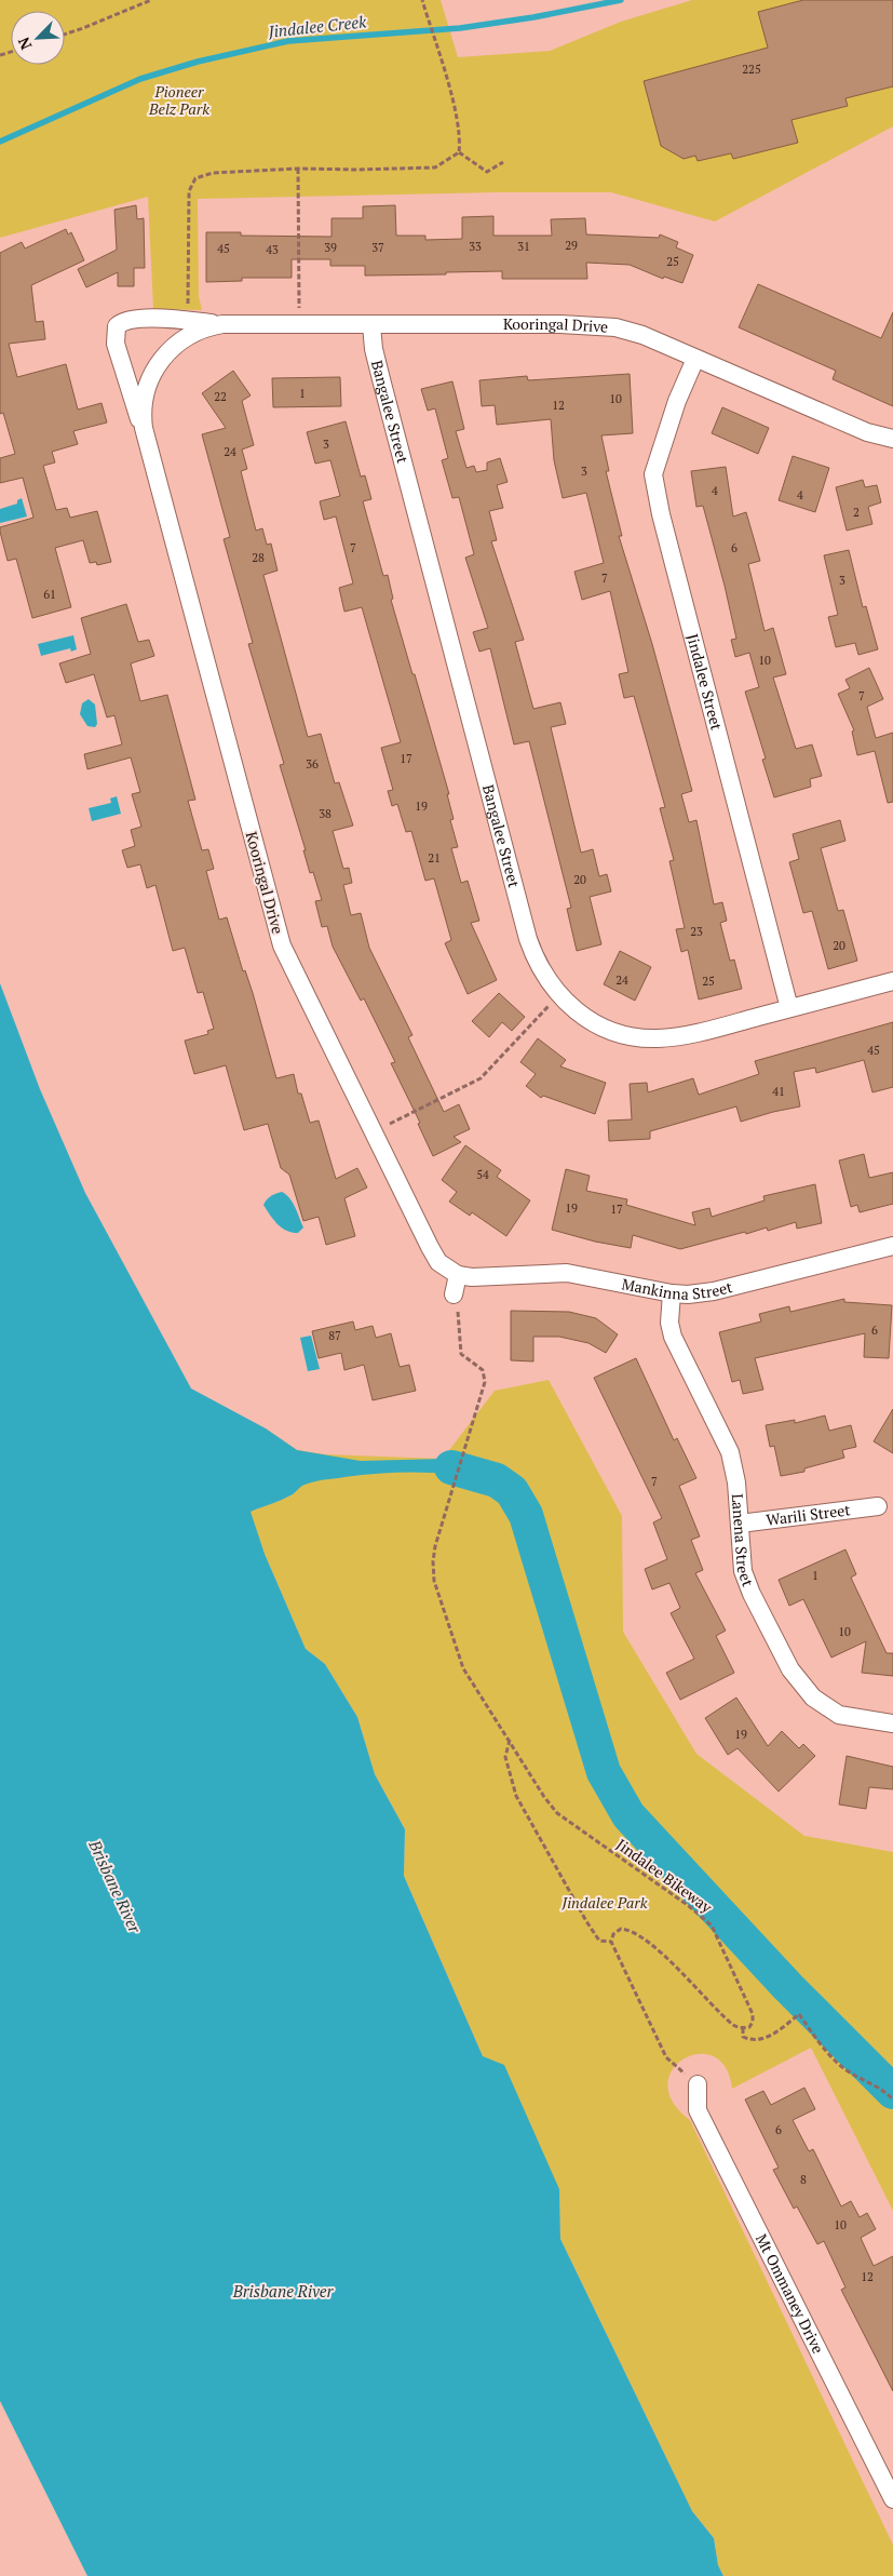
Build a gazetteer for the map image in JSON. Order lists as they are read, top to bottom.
{
  "streets": {
    "street": [
      "Kooringal Drive",
      "Bangalee Street",
      "Jindalee Street",
      "Mankinna Street",
      "Warili Street",
      "Lanena Street",
      "Mt Ommaney Drive"
    ],
    "path": ["Jindalee Bikeway"]
  },
  "crossings": [
    ["Kooringal Drive", "Bangalee Street"],
    ["Kooringal Drive", "Jindalee Street"],
    ["Kooringal Drive", "Mankinna Street"],
    ["Bangalee Street", "Jindalee Street"],
    ["Mankinna Street", "Lanena Street"],
    ["Warili Street", "Lanena Street"]
  ],
  "water": ["Jindalee Creek", "Brisbane River"],
  "parks": ["Pioneer Belz Park", "Jindalee Park"],
  "house_numbers": [
    "225",
    "29",
    "33",
    "31",
    "39",
    "37",
    "45",
    "43",
    "25",
    "1",
    "22",
    "10",
    "12",
    "3",
    "24",
    "3",
    "4",
    "4",
    "2",
    "7",
    "6",
    "28",
    "7",
    "3",
    "61",
    "10",
    "7",
    "17",
    "36",
    "19",
    "38",
    "21",
    "20",
    "23",
    "20",
    "24",
    "25",
    "45",
    "41",
    "54",
    "19",
    "17",
    "6",
    "87",
    "7",
    "1",
    "10",
    "19",
    "6",
    "8",
    "10",
    "12"
  ],
  "north": "bottom left"
}
